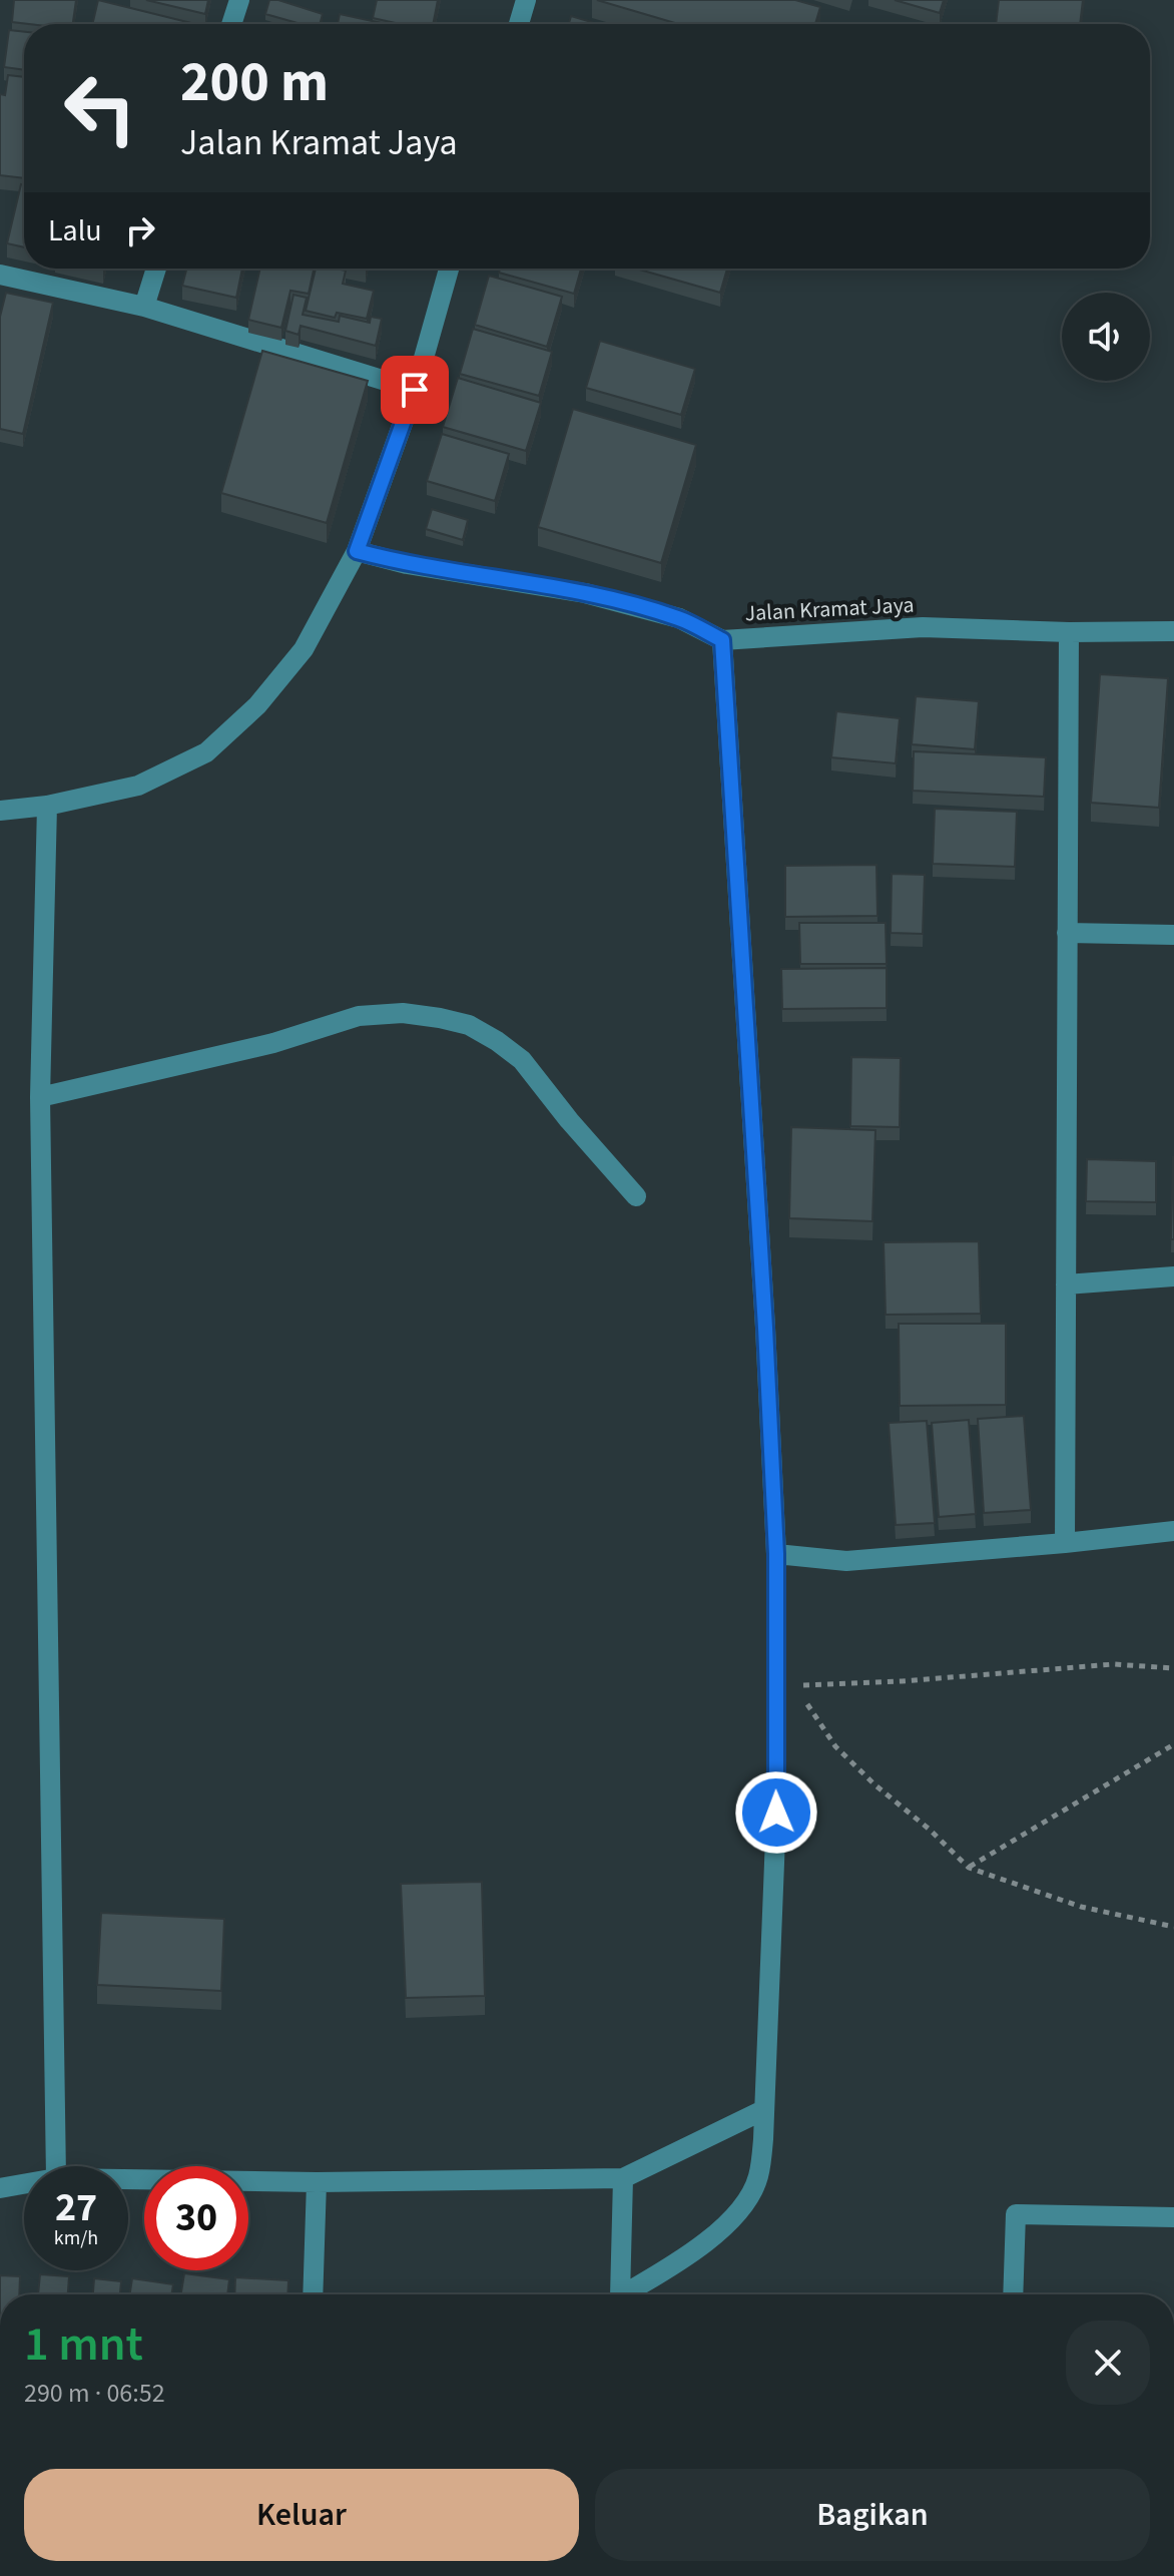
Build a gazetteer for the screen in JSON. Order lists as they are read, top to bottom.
{
  "streets": {
    "street": ["Jalan Kramat Jaya"]
  },
  "page": {
    "turn": ["200 m", "Jalan Kramat Jaya"],
    "then": "Lalu",
    "speed": "27 km/h",
    "limit": "30",
    "heading": ["1 mnt", "290 m · 06:52"],
    "buttons": ["Keluar", "Bagikan"]
  }
}
